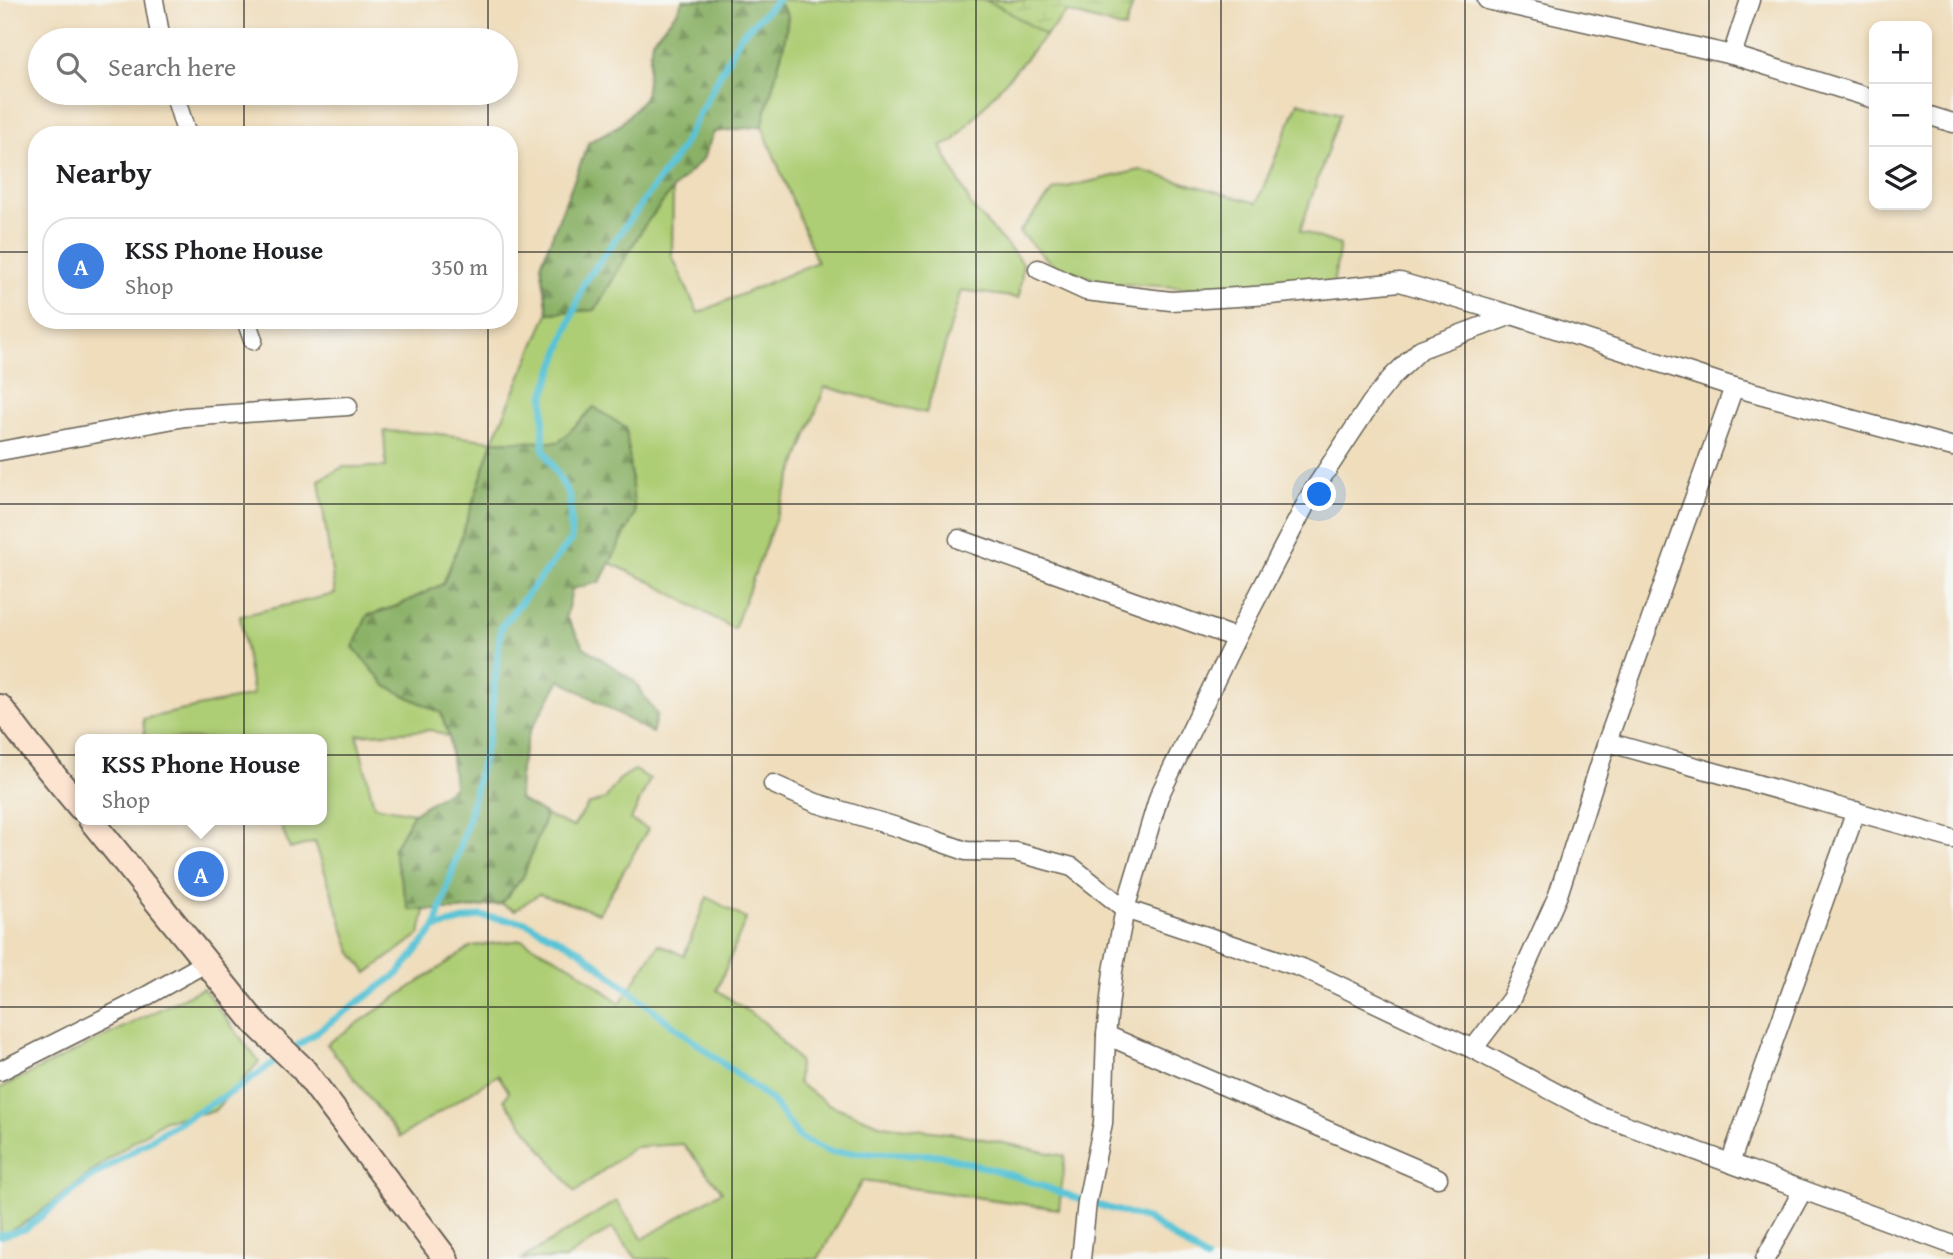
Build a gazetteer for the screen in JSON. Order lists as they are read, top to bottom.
{
  "page": {
    "map_buttons": ["+", "−"],
    "search": "Search here",
    "heading": "Nearby",
    "list": [
      {
        "mark": "A",
        "name": "KSS Phone House",
        "note": "Shop",
        "value": "350 m"
      }
    ],
    "popup": ["KSS Phone House", "Shop"],
    "pins": "A"
  }
}
